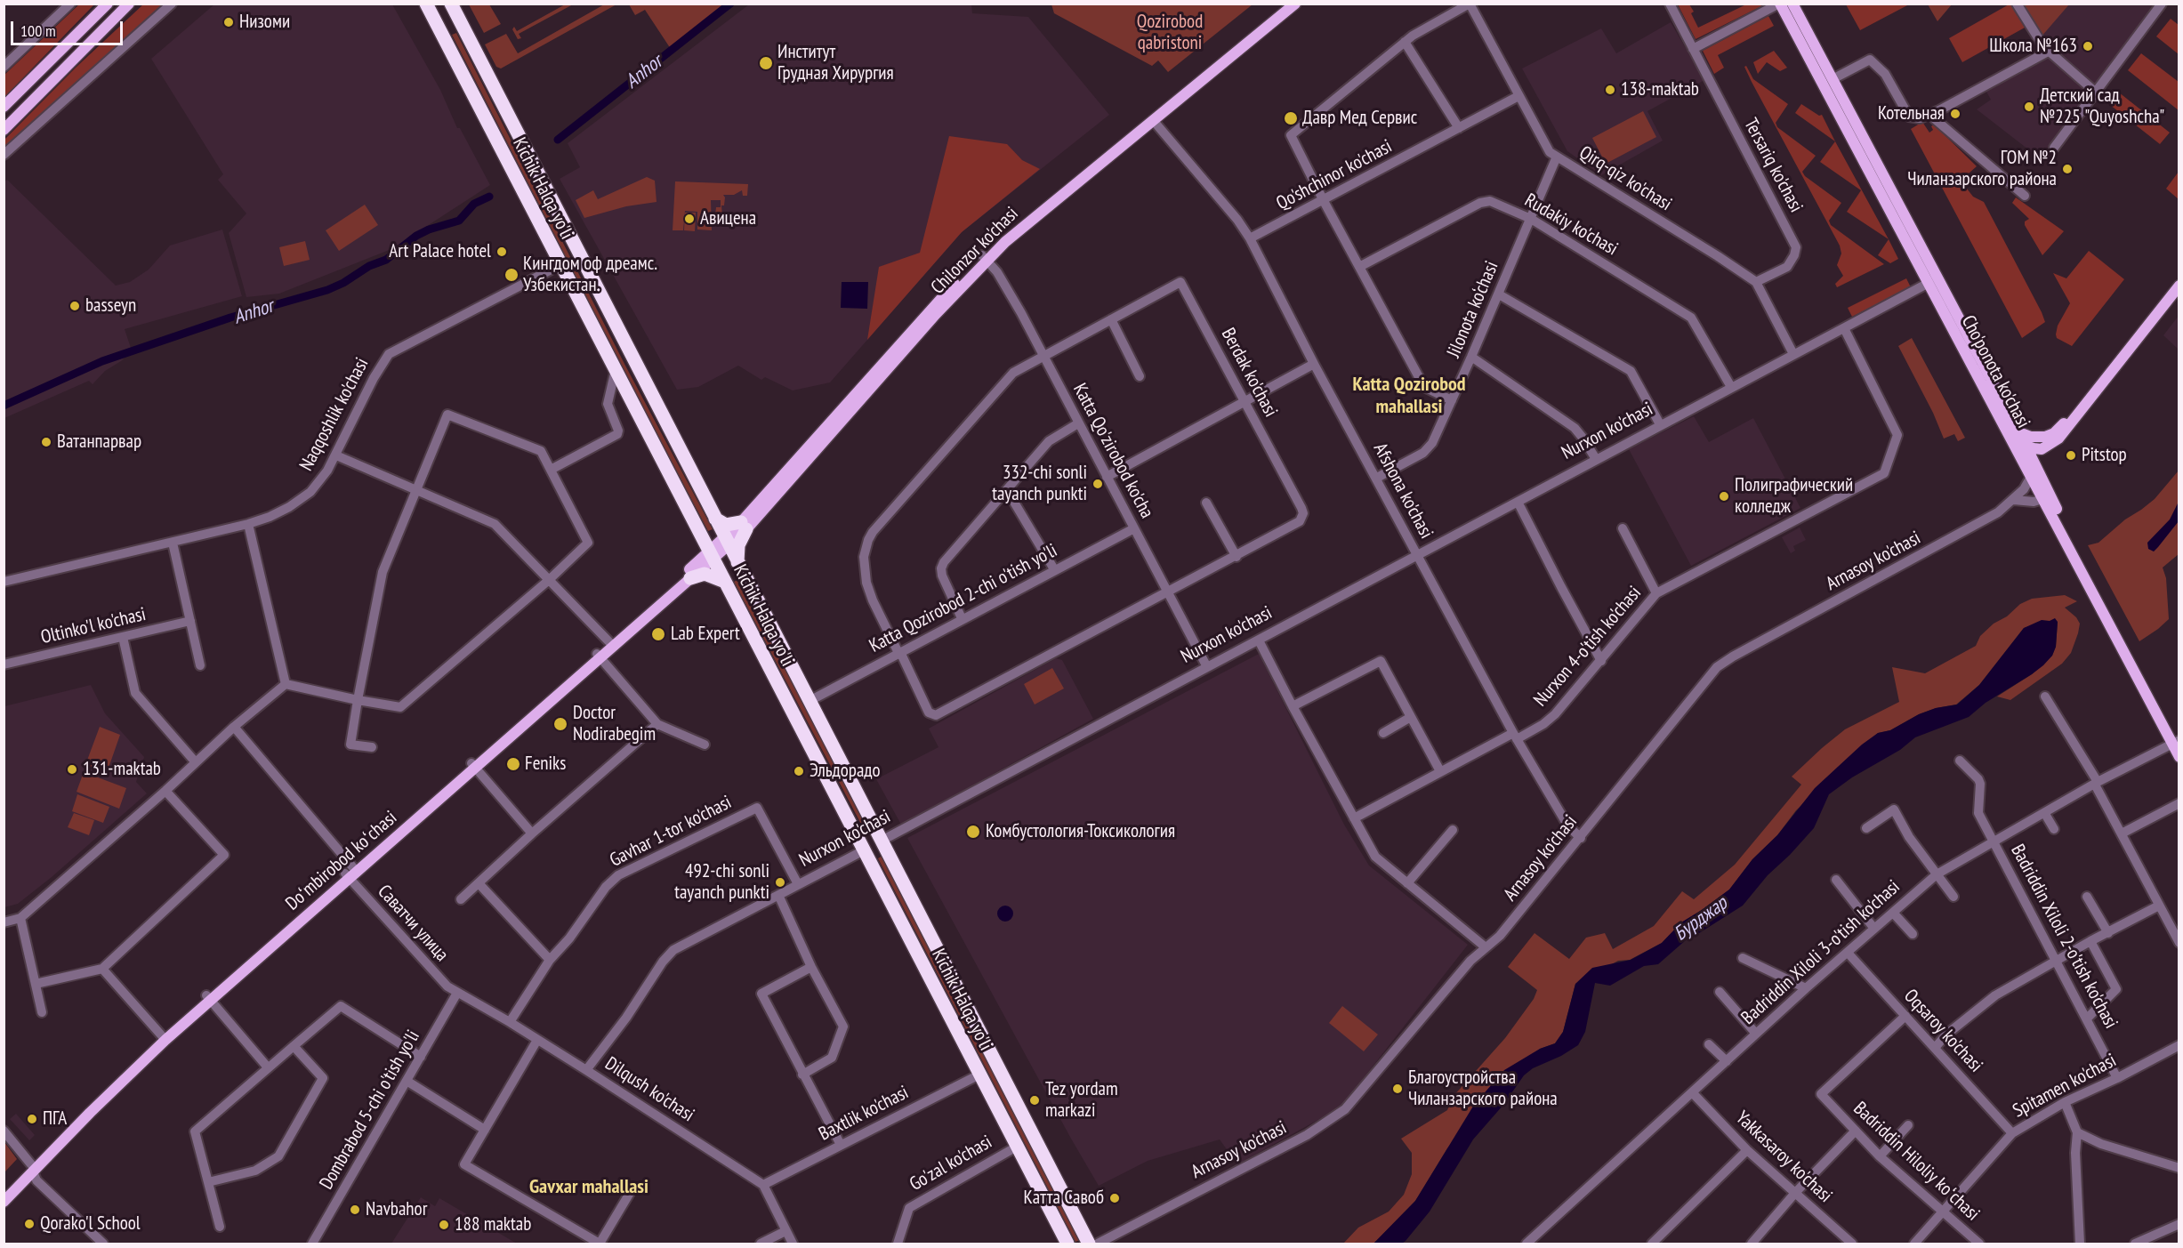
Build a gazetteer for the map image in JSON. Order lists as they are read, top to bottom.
{
  "streets": {
    "highway": ["Kichik Halqa yo'li", "Nurxon ko'chasi"],
    "main road": [
      "Chilonzor ko'chasi",
      "Cho'ponota ko'chasi",
      "Arnasoy ko'chasi",
      "Doʻmbirobod koʻchasi"
    ],
    "street": [
      "Tersariq ko'chasi",
      "Qo'shchinor ko'chasi",
      "Qirq-qiz ko'chasi",
      "Rudakiy ko'chasi",
      "Jilonota ko‘chasi",
      "Berdak ko'chasi",
      "Naqqoshlik ko'chasi",
      "Katta Qo'zirobod ko'cha",
      "Afshona ko'chasi",
      "Katta Qozirobod 2-chi o'tish yo'li",
      "Oltinko'l ko'chasi",
      "Nurxon 4-o'tish ko'chasi",
      "Gavhar 1-tor ko'chasi",
      "Саватчи улица",
      "Badriddin Xiloli 2-o'tish ko'chasi",
      "Badriddin Xiloli 3-o'tish ko'chasi",
      "Oqsaroy ko'chasi",
      "Spitamen ko'chasi",
      "Dilqush ko'chasi",
      "Dombrabod 5-chi o'tish yo'li",
      "Baxtlik ko'chasi",
      "Yakkasaroy ko'chasi",
      "Badriddin Hiloliy koʻchasi",
      "Go'zal ko'chasi"
    ]
  },
  "crossings": [
    ["Tersariq ko'chasi", "Qirq-qiz ko'chasi"],
    ["Qo'shchinor ko'chasi", "Qirq-qiz ko'chasi"],
    ["Qo'shchinor ko'chasi", "Afshona ko'chasi"],
    ["Qirq-qiz ko'chasi", "Jilonota ko‘chasi"],
    ["Qirq-qiz ko'chasi", "Nurxon ko'chasi"],
    ["Kichik Halqa yo'li", "Chilonzor ko'chasi"],
    ["Kichik Halqa yo'li", "Naqqoshlik ko'chasi"],
    ["Kichik Halqa yo'li", "Nurxon ko'chasi"],
    ["Kichik Halqa yo'li", "Katta Qozirobod 2-chi o'tish yo'li"],
    ["Kichik Halqa yo'li", "Doʻmbirobod koʻchasi"],
    ["Kichik Halqa yo'li", "Baxtlik ko'chasi"],
    ["Kichik Halqa yo'li", "Go'zal ko'chasi"],
    ["Rudakiy ko'chasi", "Jilonota ko‘chasi"],
    ["Rudakiy ko'chasi", "Nurxon ko'chasi"],
    ["Chilonzor ko'chasi", "Katta Qo'zirobod ko'cha"],
    ["Chilonzor ko'chasi", "Afshona ko'chasi"],
    ["Chilonzor ko'chasi", "Doʻmbirobod koʻchasi"],
    ["Jilonota ko‘chasi", "Afshona ko'chasi"],
    ["Cho'ponota ko'chasi", "Nurxon ko'chasi"],
    ["Cho'ponota ko'chasi", "Arnasoy ko'chasi"],
    ["Cho'ponota ko'chasi", "Badriddin Xiloli 3-o'tish ko'chasi"],
    ["Berdak ko'chasi", "Katta Qo'zirobod ko'cha"],
    ["Berdak ko'chasi", "Katta Qozirobod 2-chi o'tish yo'li"],
    ["Nurxon ko'chasi", "Katta Qo'zirobod ko'cha"],
    ["Nurxon ko'chasi", "Afshona ko'chasi"],
    ["Nurxon ko'chasi", "Nurxon 4-o'tish ko'chasi"],
    ["Nurxon ko'chasi", "Gavhar 1-tor ko'chasi"],
    ["Nurxon ko'chasi", "Dilqush ko'chasi"],
    ["Katta Qo'zirobod ko'cha", "Katta Qozirobod 2-chi o'tish yo'li"],
    ["Afshona ko'chasi", "Arnasoy ko'chasi"],
    ["Afshona ko'chasi", "Nurxon 4-o'tish ko'chasi"],
    ["Gavhar 1-tor ko'chasi", "Dilqush ko'chasi"],
    ["Doʻmbirobod koʻchasi", "Саватчи улица"],
    ["Саватчи улица", "Dilqush ko'chasi"],
    ["Саватчи улица", "Dombrabod 5-chi o'tish yo'li"],
    ["Badriddin Xiloli 2-o'tish ko'chasi", "Badriddin Xiloli 3-o'tish ko'chasi"],
    ["Badriddin Xiloli 2-o'tish ko'chasi", "Spitamen ko'chasi"],
    ["Badriddin Xiloli 3-o'tish ko'chasi", "Oqsaroy ko'chasi"],
    ["Badriddin Xiloli 3-o'tish ko'chasi", "Yakkasaroy ko'chasi"],
    ["Oqsaroy ko'chasi", "Spitamen ko'chasi"],
    ["Oqsaroy ko'chasi", "Badriddin Hiloliy koʻchasi"],
    ["Spitamen ko'chasi", "Badriddin Hiloliy koʻchasi"],
    ["Dilqush ko'chasi", "Dombrabod 5-chi o'tish yo'li"],
    ["Dilqush ko'chasi", "Baxtlik ko'chasi"]
  ],
  "districts": ["Katta Qozirobod mahallasi", "Gavxar mahallasi"],
  "water": ["Anhor", "Бурджар"],
  "parks": ["Qozirobod qabristoni"],
  "places": [
    "Низоми",
    "Школа №163",
    "Институт Грудная Хирургия",
    "138-maktab",
    "Детский сад №225 \"Quyoshcha\"",
    "Котельная",
    "Давр Мед Сервис",
    "ГОМ №2 Чиланзарского района",
    "Авицена",
    "Art Palace hotel",
    "Кингдом оф дреамс. Узбекистан.",
    "basseyn",
    "Ватанпарвар",
    "Pitstop",
    "332-chi sonli tayanch punkti",
    "Полиграфический колледж",
    "Lab Expert",
    "Doctor Nodirabegim",
    "Feniks",
    "131-maktab",
    "Эльдорадо",
    "Комбустология-Токсикология",
    "492-chi sonli tayanch punkti",
    "Благоустройства Чиланзарского района",
    "Tez yordam markazi",
    "ПГА",
    "Катта Савоб",
    "Navbahor",
    "Qorako'l School",
    "188 maktab"
  ],
  "scale_bar": "100 m"
}
